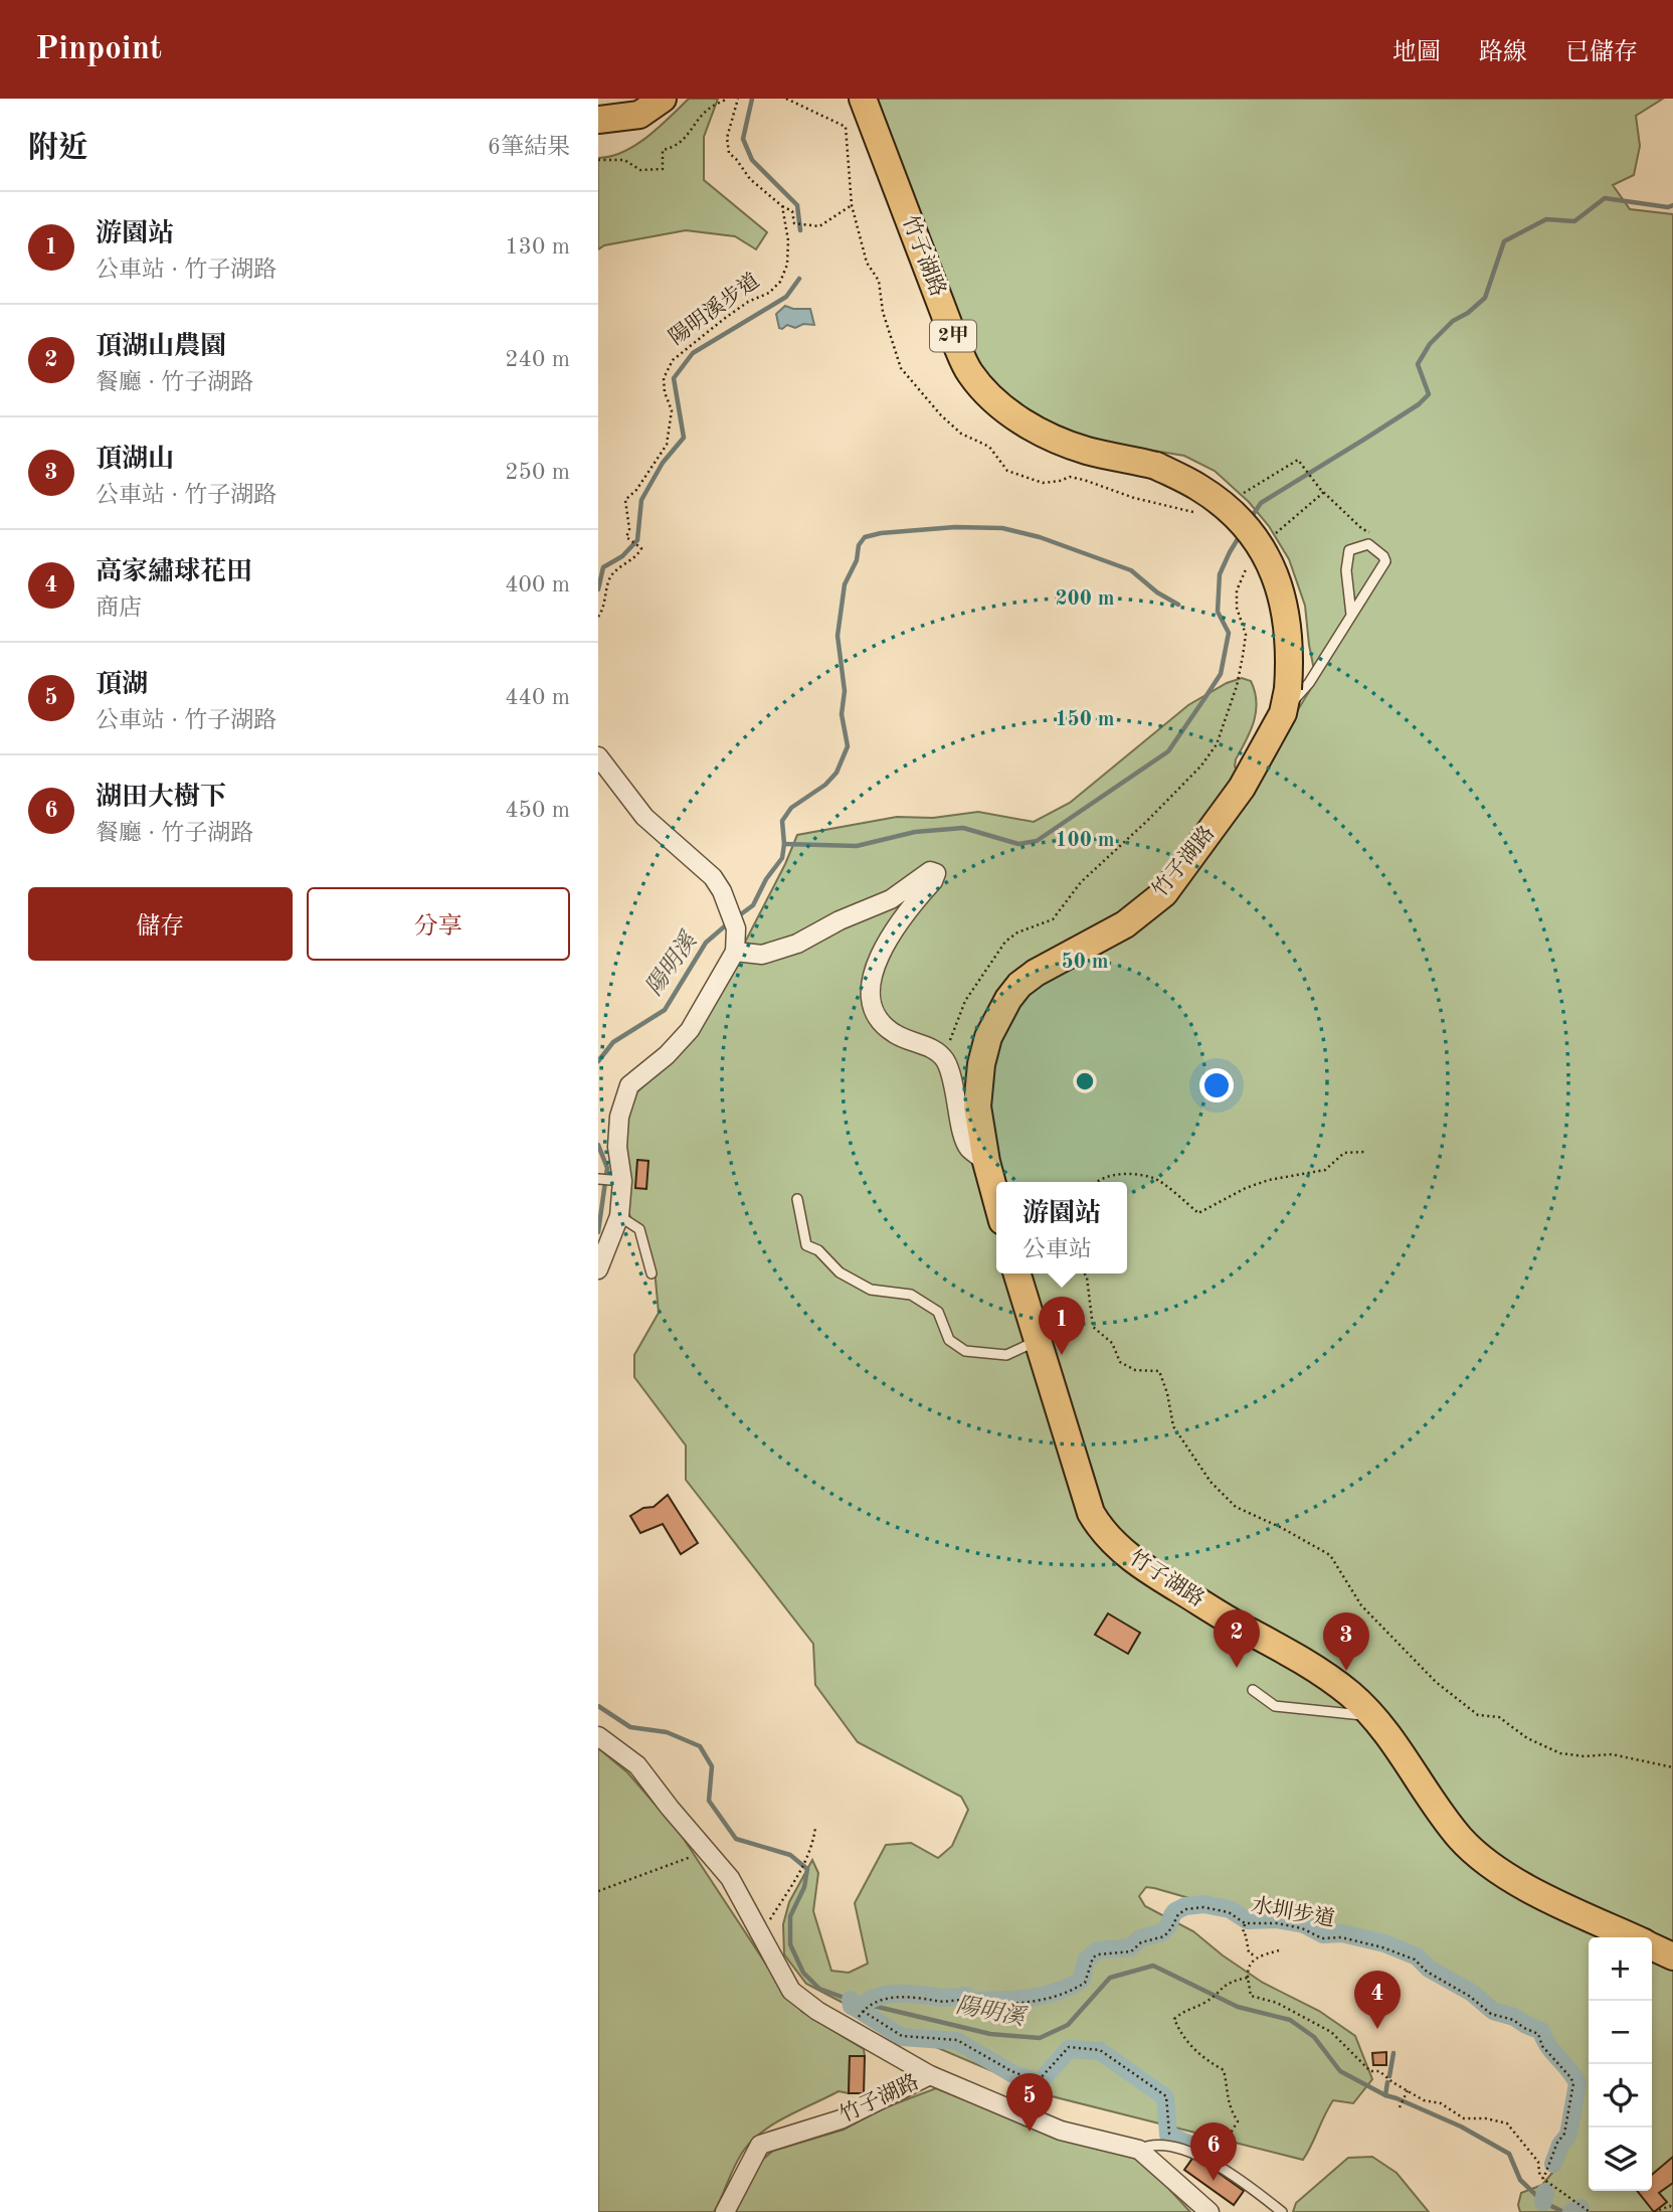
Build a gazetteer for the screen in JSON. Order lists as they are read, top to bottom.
{
  "streets": {
    "main road": ["竹子湖路", "2甲"],
    "path": ["陽明溪步道", "水圳步道"]
  },
  "water": ["陽明溪"],
  "page": {
    "header": "Pinpoint",
    "nav": ["地圖", "路線", "已儲存"],
    "heading": ["附近", "6筆結果"],
    "list": [
      {
        "mark": "1",
        "name": "游園站",
        "note": "公車站 · 竹子湖路",
        "value": "130 m"
      },
      {
        "mark": "2",
        "name": "頂湖山農園",
        "note": "餐廳 · 竹子湖路",
        "value": "240 m"
      },
      {
        "mark": "3",
        "name": "頂湖山",
        "note": "公車站 · 竹子湖路",
        "value": "250 m"
      },
      {
        "mark": "4",
        "name": "高家繡球花田",
        "note": "商店",
        "value": "400 m"
      },
      {
        "mark": "5",
        "name": "頂湖",
        "note": "公車站 · 竹子湖路",
        "value": "440 m"
      },
      {
        "mark": "6",
        "name": "湖田大樹下",
        "note": "餐廳 · 竹子湖路",
        "value": "450 m"
      }
    ],
    "buttons": ["儲存", "分享"],
    "popup": ["游園站", "公車站"],
    "pins": [
      "1",
      "2",
      "3",
      "4",
      "5",
      "6"
    ],
    "map_buttons": ["+", "−"]
  },
  "rings": [
    "200 m",
    "150 m",
    "100 m",
    "50 m"
  ]
}
